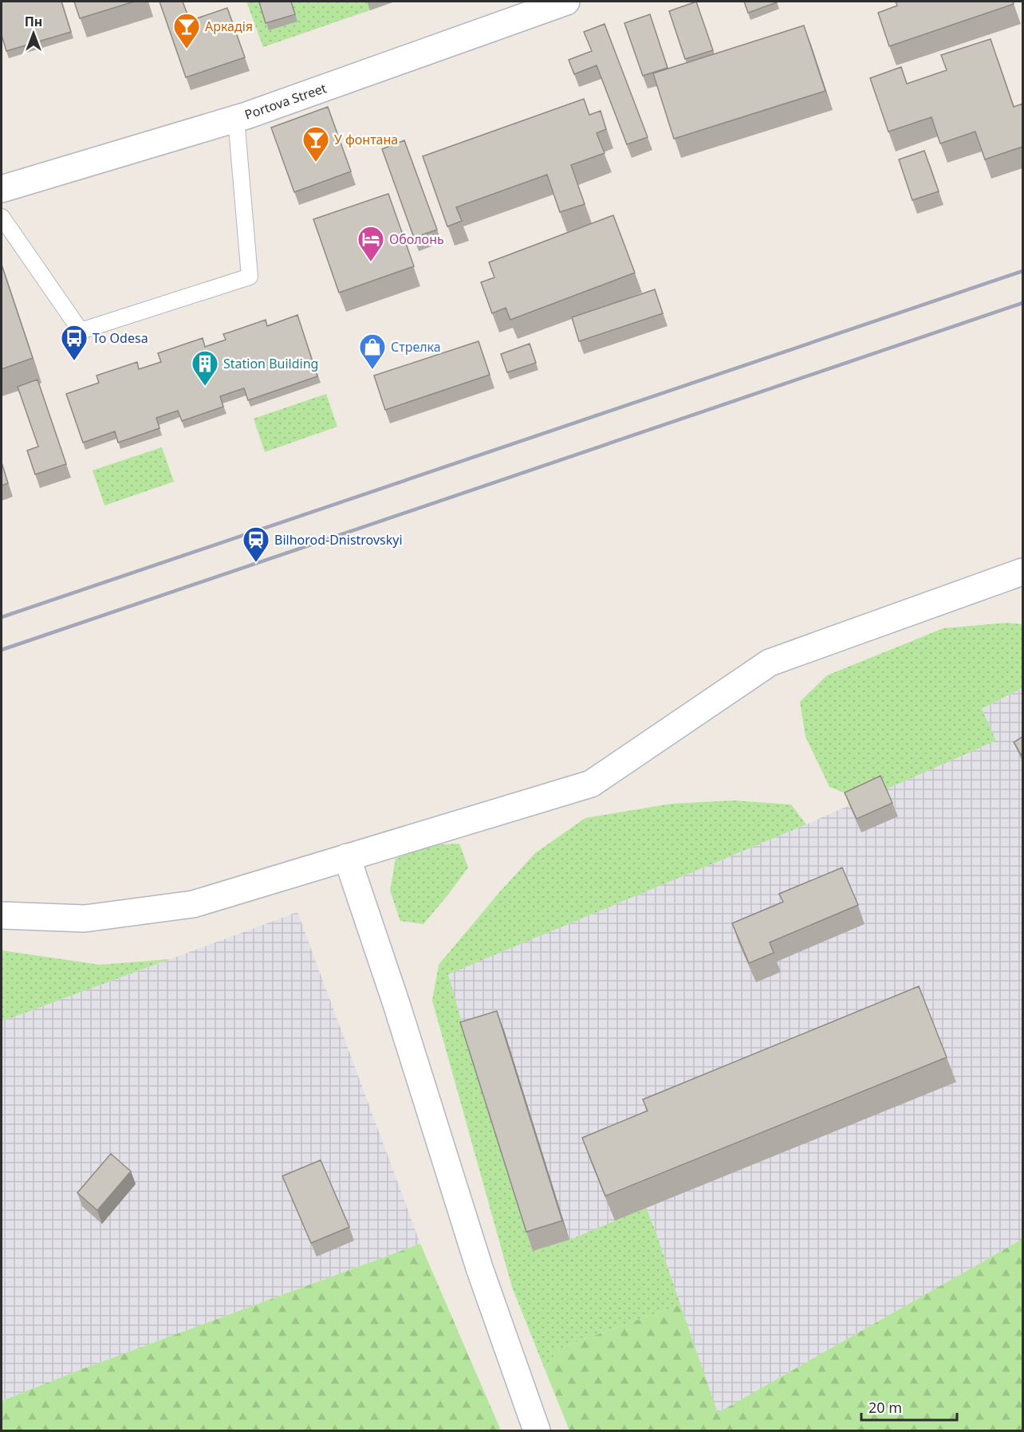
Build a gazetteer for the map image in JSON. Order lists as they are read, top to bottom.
{
  "streets": {
    "street": ["Portova Street"]
  },
  "places": {
    "bar": ["Аркадія", "У фонтана"],
    "hotel": ["Оболонь"],
    "bus stop": ["To Odesa"],
    "shop": ["Стрелка"],
    "building": ["Station Building"],
    "station": ["Bilhorod-Dnistrovskyi"]
  },
  "scale_bar": "20 m",
  "north": "top"
}
